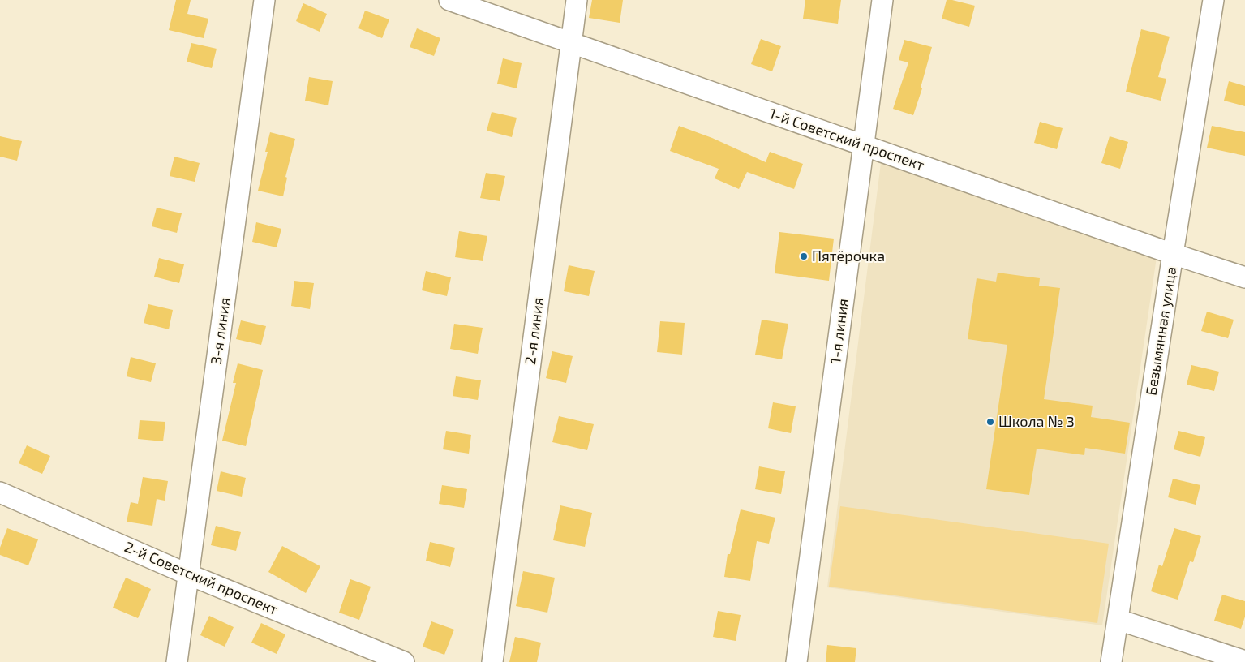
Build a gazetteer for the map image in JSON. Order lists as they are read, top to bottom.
{
  "streets": {
    "street": [
      "1-й Советский проспект",
      "3-я линия",
      "2-я линия",
      "1-я линия",
      "Безымянная улица",
      "2-й Советский проспект"
    ]
  },
  "crossings": [
    ["1-й Советский проспект", "2-я линия"],
    ["1-й Советский проспект", "1-я линия"],
    ["1-й Советский проспект", "Безымянная улица"],
    ["3-я линия", "2-й Советский проспект"]
  ],
  "places": ["Пятёрочка", "Школа № 3"]
}
